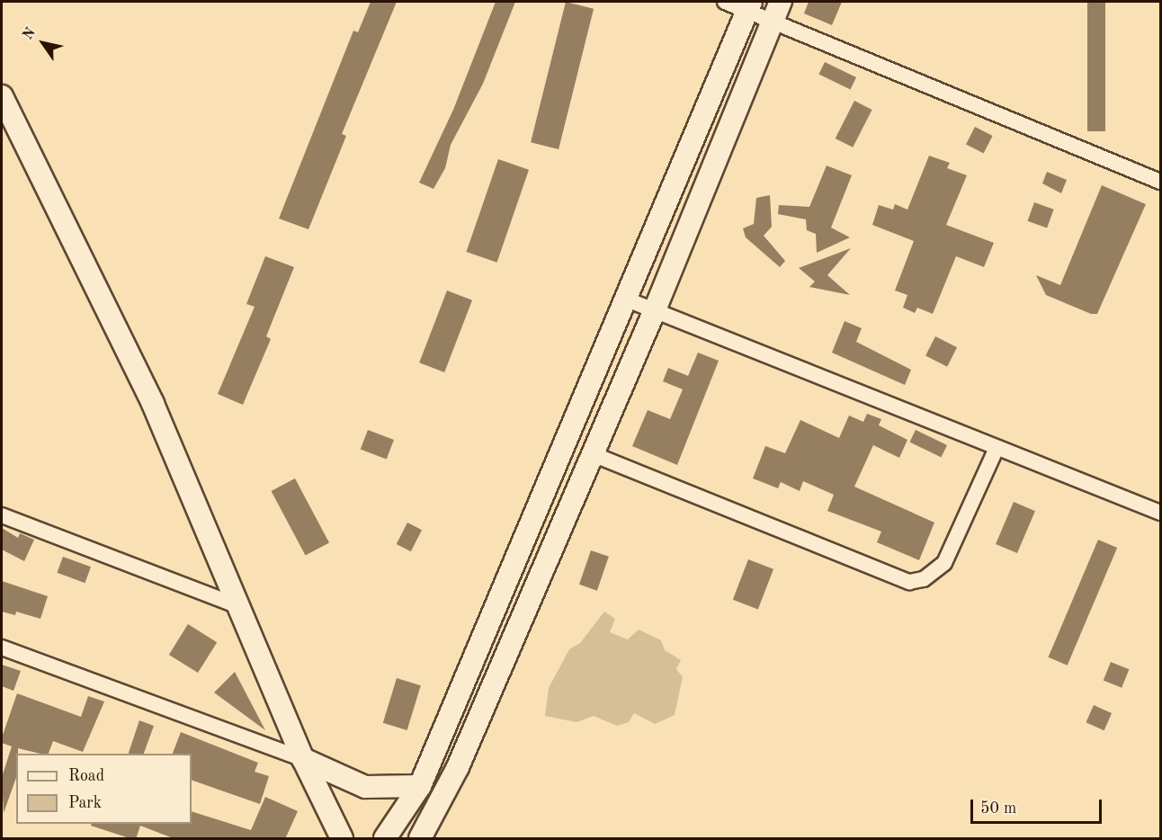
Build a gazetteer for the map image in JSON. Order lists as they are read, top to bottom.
{
  "legend": ["Road", "Park"],
  "scale_bar": "50 m",
  "north": "top left"
}
